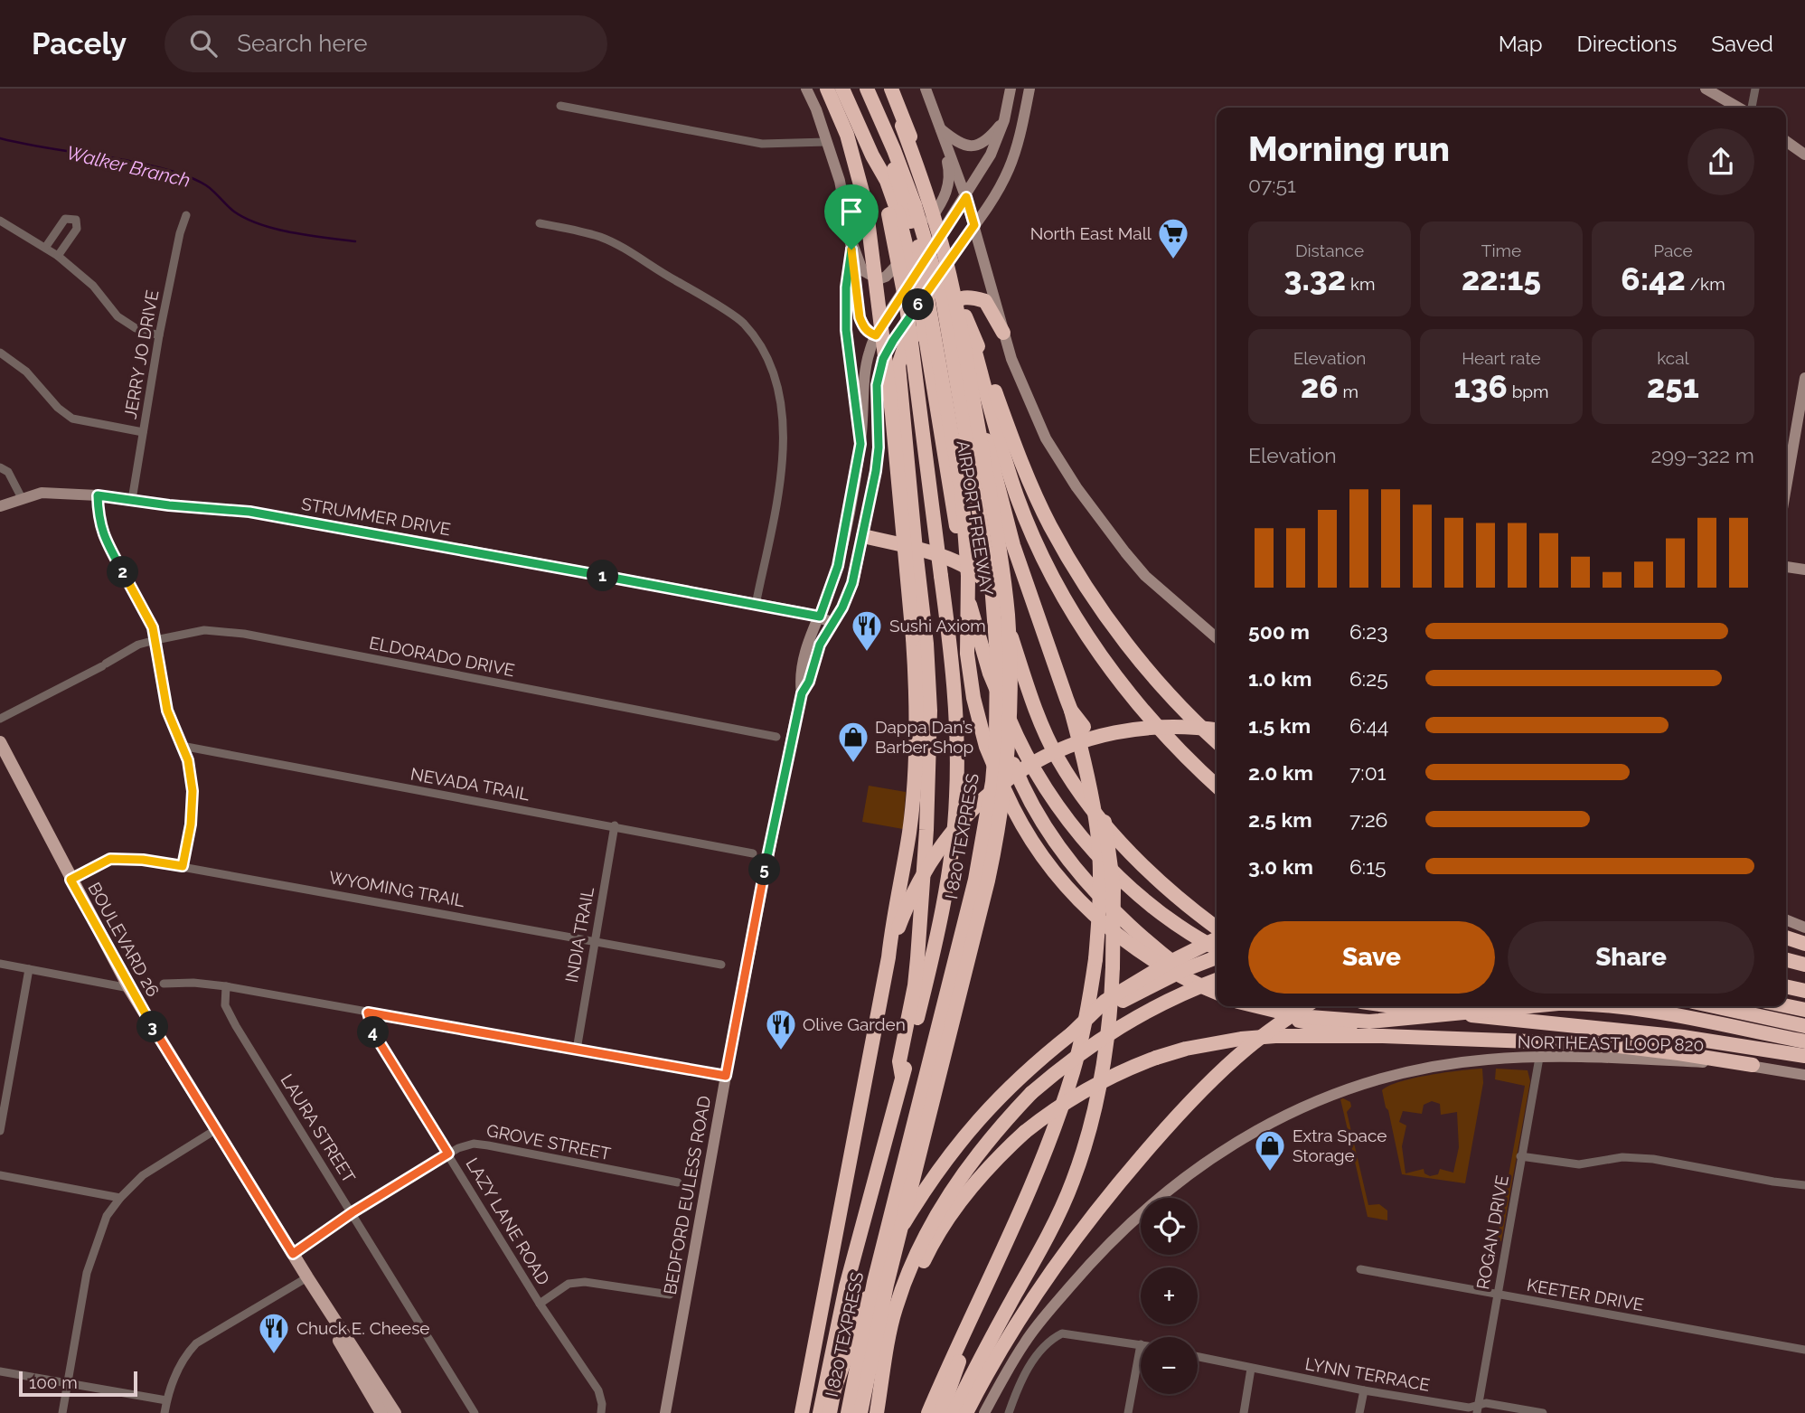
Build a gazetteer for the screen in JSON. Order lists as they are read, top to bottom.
{
  "streets": {
    "highway": ["AIRPORT FREEWAY", "I 820 TEXPRESS"],
    "main road": [
      "STRUMMER DRIVE",
      "BOULEVARD 26",
      "NORTHEAST LOOP 820",
      "BEDFORD EULESS ROAD"
    ],
    "street": [
      "JERRY JO DRIVE",
      "ELDORADO DRIVE",
      "NEVADA TRAIL",
      "WYOMING TRAIL",
      "INDIA TRAIL",
      "LAURA STREET",
      "GROVE STREET",
      "LAZY LANE ROAD",
      "ROGAN DRIVE",
      "KEETER DRIVE",
      "LYNN TERRACE"
    ]
  },
  "crossings": [
    ["JERRY JO DRIVE", "STRUMMER DRIVE"],
    ["STRUMMER DRIVE", "BEDFORD EULESS ROAD"],
    ["NEVADA TRAIL", "INDIA TRAIL"],
    ["WYOMING TRAIL", "INDIA TRAIL"],
    ["WYOMING TRAIL", "BOULEVARD 26"],
    ["BOULEVARD 26", "GROVE STREET"],
    ["NORTHEAST LOOP 820", "ROGAN DRIVE"],
    ["LAURA STREET", "GROVE STREET"],
    ["GROVE STREET", "LAZY LANE ROAD"],
    ["ROGAN DRIVE", "KEETER DRIVE"],
    ["ROGAN DRIVE", "LYNN TERRACE"]
  ],
  "water": ["Walker Branch"],
  "places": {
    "supermarket": ["North East Mall"],
    "restaurant": ["Sushi Axiom", "Olive Garden", "Chuck E. Cheese"],
    "shop": ["Dappa Dan’s Barber Shop", "Extra Space Storage"]
  },
  "scale_bar": "100 m",
  "page": {
    "header": "Pacely",
    "search": "Search here",
    "nav": ["Map", "Directions", "Saved"],
    "heading": ["Morning run", "07:51"],
    "stats": [
      ["Distance", "3.32 km"],
      ["Time", "22:15"],
      ["Pace", "6:42 /km"],
      ["Elevation", "26 m"],
      ["Heart rate", "136 bpm"],
      ["kcal", "251"]
    ],
    "pins": [
      "6",
      "2",
      "1",
      "5",
      "3",
      "4"
    ],
    "chart": ["Elevation", "299–322 m"],
    "list": [
      {
        "name": "500 m",
        "note": "6:23"
      },
      {
        "name": "1.0 km",
        "note": "6:25"
      },
      {
        "name": "1.5 km",
        "note": "6:44"
      },
      {
        "name": "2.0 km",
        "note": "7:01"
      },
      {
        "name": "2.5 km",
        "note": "7:26"
      },
      {
        "name": "3.0 km",
        "note": "6:15"
      }
    ],
    "buttons": ["Save", "Share"],
    "map_buttons": ["+", "−"],
    "scale": "100 m"
  }
}
